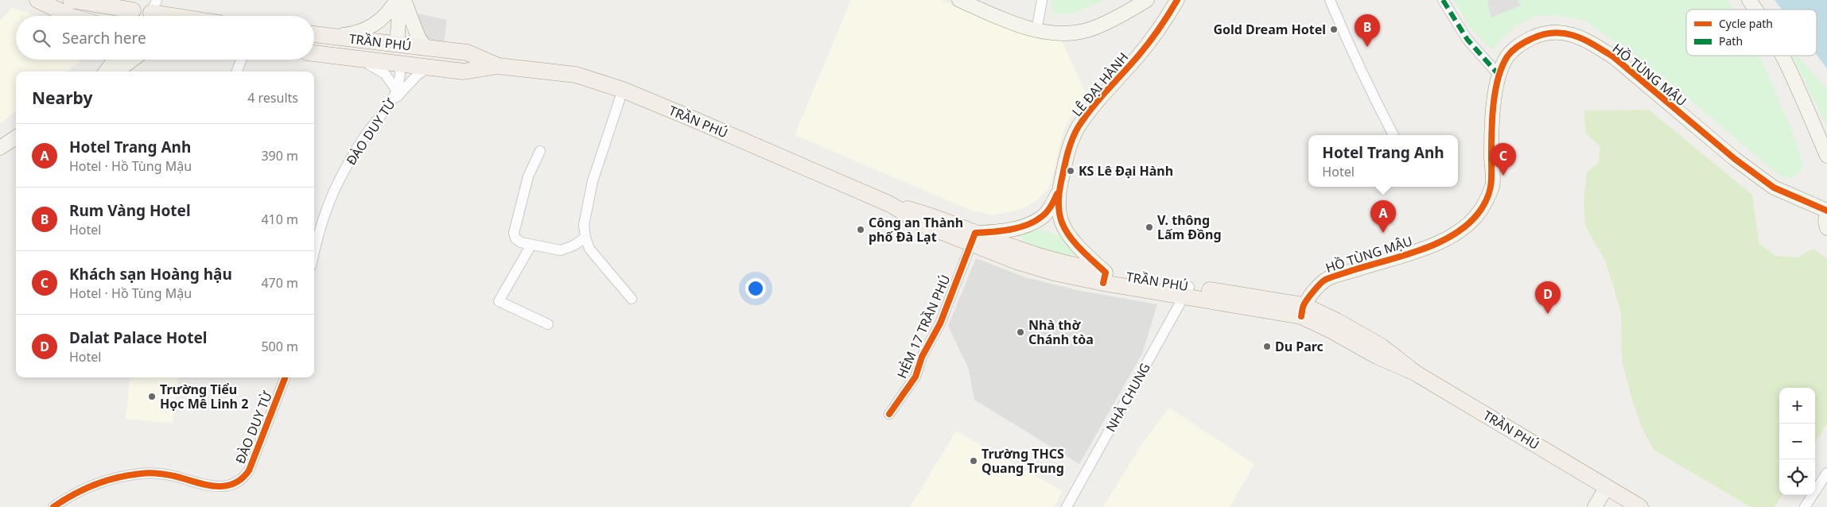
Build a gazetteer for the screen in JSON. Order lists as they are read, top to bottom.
{
  "streets": {
    "main road": ["TRẦN PHÚ"],
    "street": [
      "HỒ TÙNG MẬU",
      "LÊ ĐẠI HÀNH",
      "ĐÀO DUY TỪ",
      "HẺM 17 TRẦN PHÚ",
      "NHÀ CHUNG"
    ]
  },
  "crossings": [
    ["TRẦN PHÚ", "HỒ TÙNG MẬU"],
    ["TRẦN PHÚ", "LÊ ĐẠI HÀNH"],
    ["TRẦN PHÚ", "ĐÀO DUY TỪ"],
    ["TRẦN PHÚ", "HẺM 17 TRẦN PHÚ"],
    ["TRẦN PHÚ", "NHÀ CHUNG"],
    ["LÊ ĐẠI HÀNH", "HẺM 17 TRẦN PHÚ"]
  ],
  "places": [
    "Gold Dream Hotel",
    "KS Lê Đại Hành",
    "V. thông Lấm Đồng",
    "Công an Thành phố Đà Lạt",
    "Nhà thờ Chánh tòa",
    "Du Parc",
    "Trường Tiểu Học Mê Linh 2",
    "Trường THCS Quang Trung"
  ],
  "legend": ["Cycle path", "Path"],
  "page": {
    "pins": [
      "B",
      "C",
      "A",
      "D"
    ],
    "search": "Search here",
    "heading": ["Nearby", "4 results"],
    "list": [
      {
        "mark": "A",
        "name": "Hotel Trang Anh",
        "note": "Hotel · Hồ Tùng Mậu",
        "value": "390 m"
      },
      {
        "mark": "B",
        "name": "Rum Vàng Hotel",
        "note": "Hotel",
        "value": "410 m"
      },
      {
        "mark": "C",
        "name": "Khách sạn Hoàng hậu",
        "note": "Hotel · Hồ Tùng Mậu",
        "value": "470 m"
      },
      {
        "mark": "D",
        "name": "Dalat Palace Hotel",
        "note": "Hotel",
        "value": "500 m"
      }
    ],
    "popup": ["Hotel Trang Anh", "Hotel"],
    "map_buttons": ["+", "−"]
  }
}
